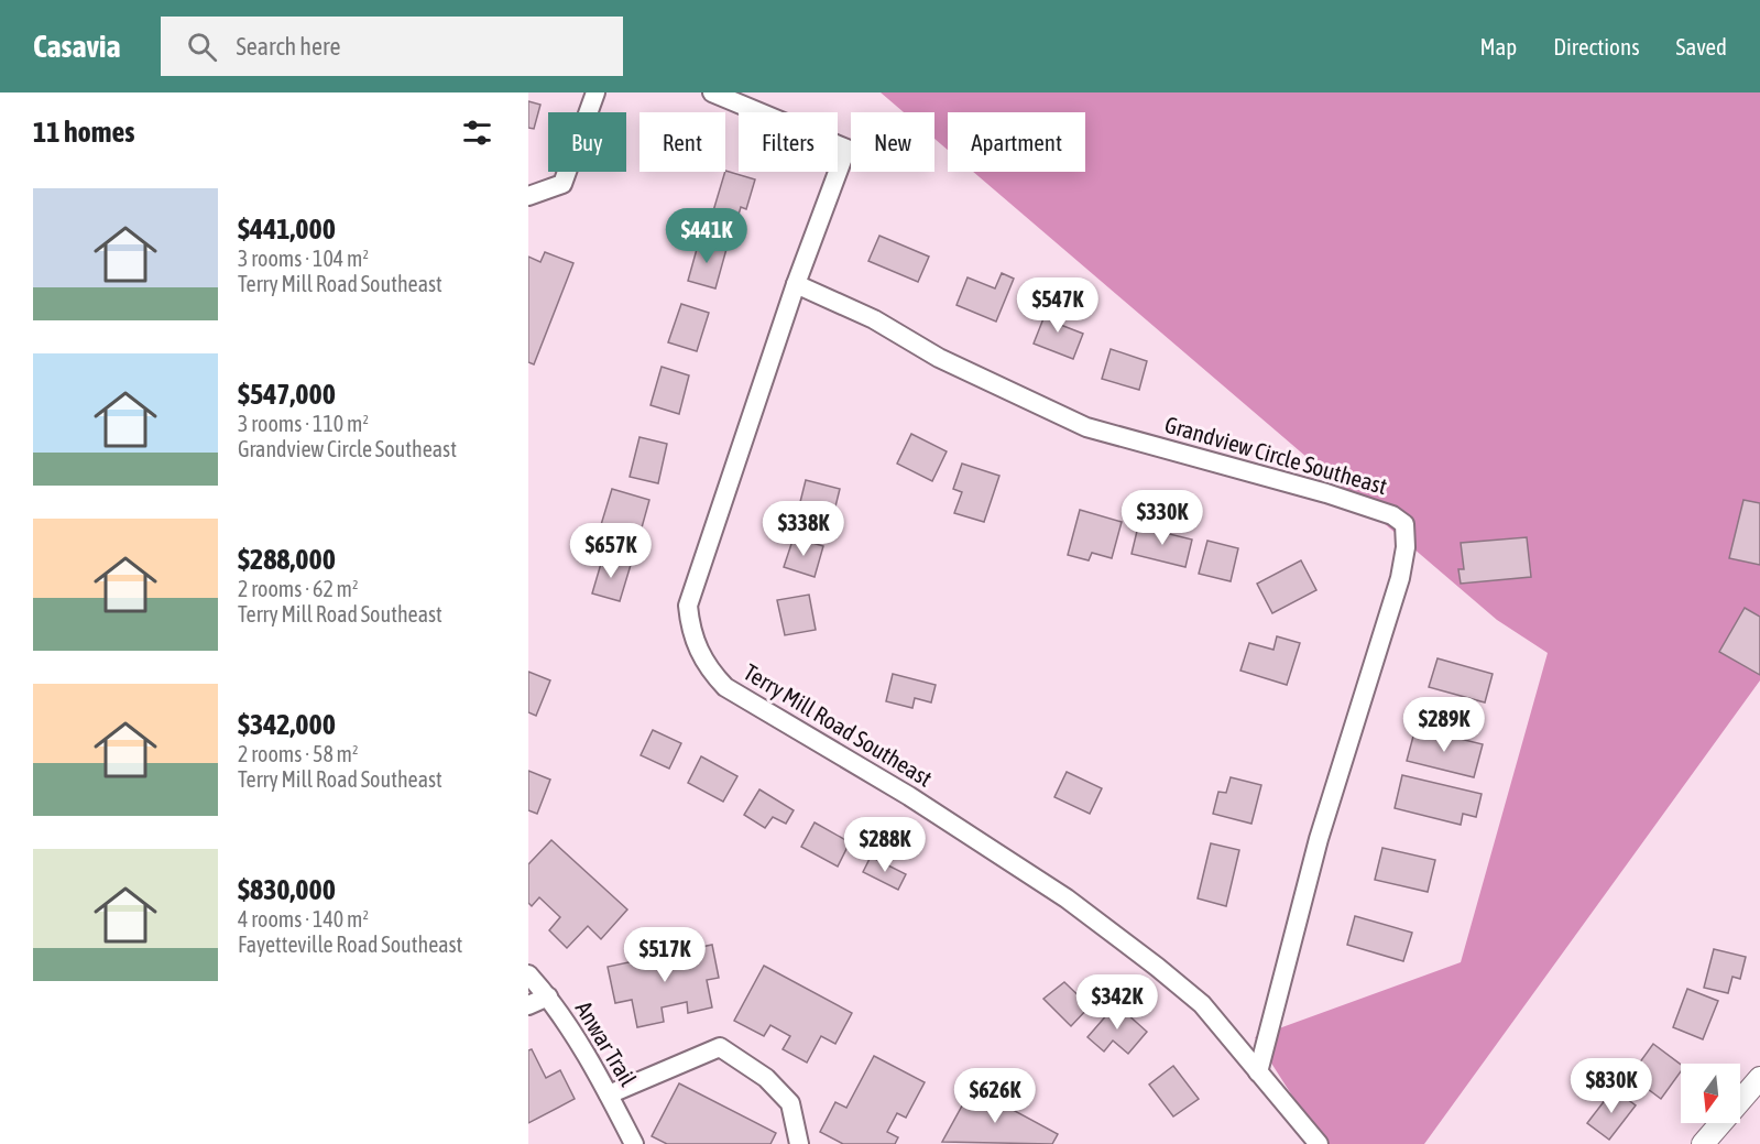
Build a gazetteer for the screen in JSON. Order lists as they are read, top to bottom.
{
  "streets": {
    "street": ["Grandview Circle Southeast", "Terry Mill Road Southeast", "Anwar Trail"]
  },
  "crossings": [
    ["Grandview Circle Southeast", "Terry Mill Road Southeast"]
  ],
  "north": "bottom",
  "page": {
    "header": "Casavia",
    "search": "Search here",
    "nav": ["Map", "Directions", "Saved"],
    "heading": "11 homes",
    "chip": [
      "Buy",
      "Rent",
      "Filters",
      "New",
      "Apartment"
    ],
    "list": [
      {
        "name": "$441,000",
        "note": "3 rooms · 104 m² · Terry Mill Road Southeast"
      },
      {
        "name": "$547,000",
        "note": "3 rooms · 110 m² · Grandview Circle Southeast"
      },
      {
        "name": "$288,000",
        "note": "2 rooms · 62 m² · Terry Mill Road Southeast"
      },
      {
        "name": "$342,000",
        "note": "2 rooms · 58 m² · Terry Mill Road Southeast"
      },
      {
        "name": "$830,000",
        "note": "4 rooms · 140 m² · Fayetteville Road Southeast"
      }
    ],
    "price": [
      "$441K",
      "$547K",
      "$330K",
      "$338K",
      "$657K",
      "$289K",
      "$288K",
      "$517K",
      "$342K",
      "$830K",
      "$626K"
    ]
  }
}
